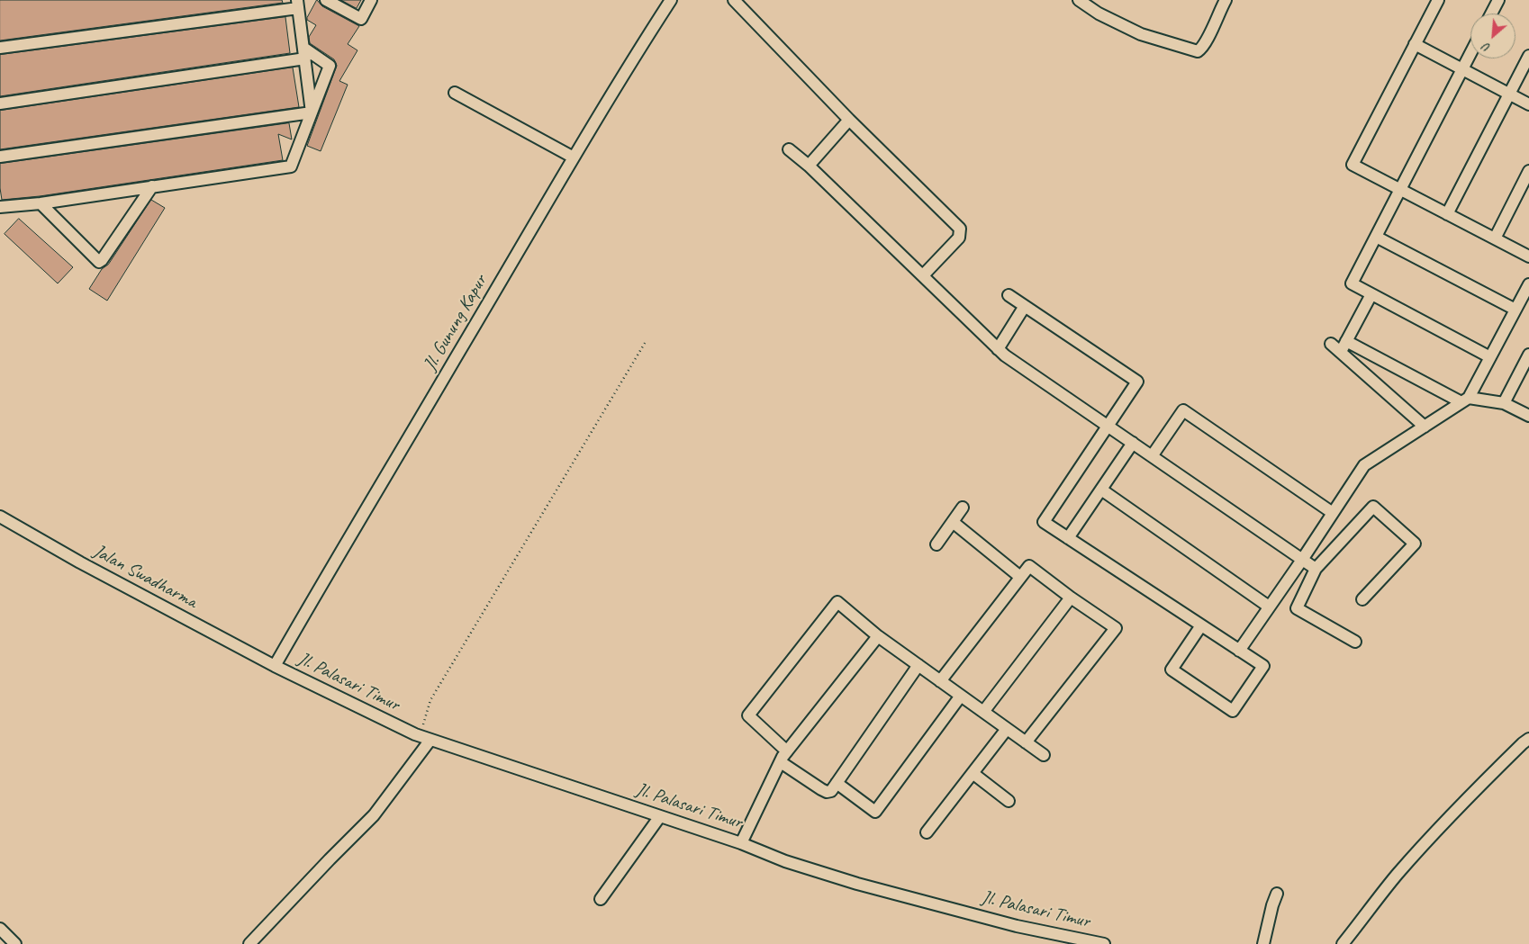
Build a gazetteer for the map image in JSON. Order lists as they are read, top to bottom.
{
  "streets": {
    "street": ["Jl. Gunung Kapur", "Jalan Swadharma", "Jl. Palasari Timur"]
  },
  "crossings": [
    ["Jl. Gunung Kapur", "Jalan Swadharma"],
    ["Jl. Gunung Kapur", "Jl. Palasari Timur"],
    ["Jalan Swadharma", "Jl. Palasari Timur"]
  ],
  "north": "bottom left"
}
